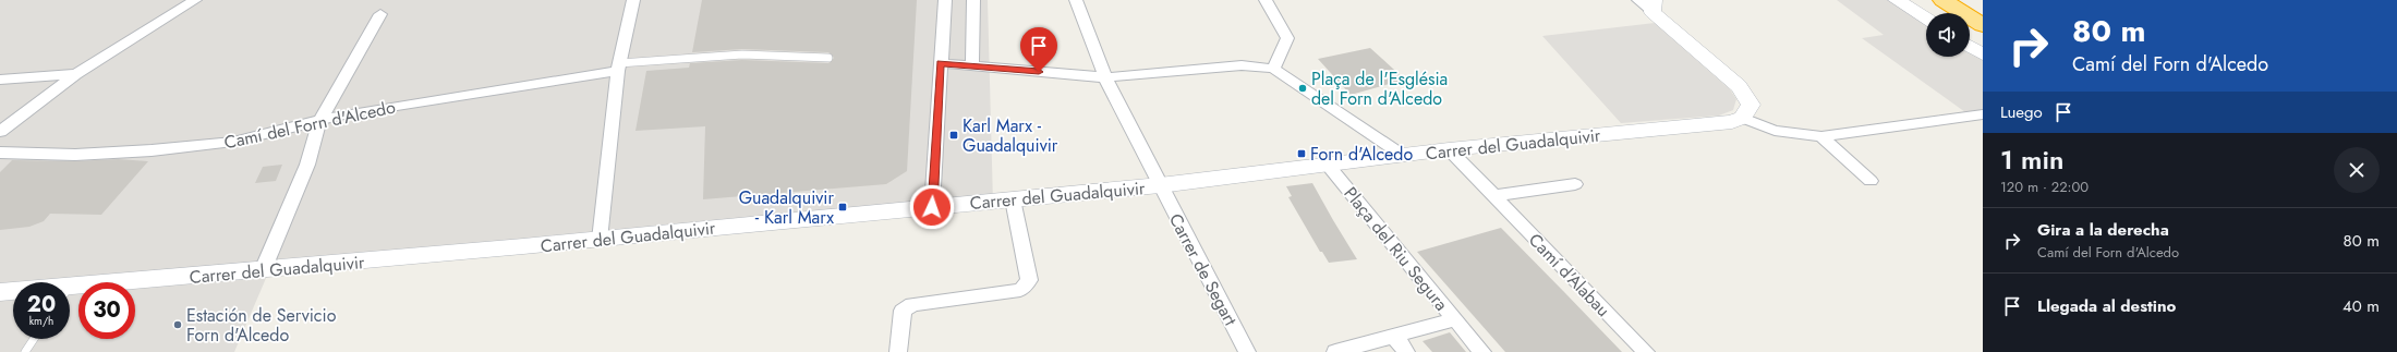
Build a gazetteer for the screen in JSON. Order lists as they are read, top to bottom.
{
  "streets": {
    "street": [
      "Camí del Forn d'Alcedo",
      "Carrer del Guadalquivir",
      "Plaça del Riu Segura",
      "Carrer de Segart",
      "Camí d'Alabau"
    ]
  },
  "crossings": [
    ["Carrer del Guadalquivir", "Plaça del Riu Segura"],
    ["Carrer del Guadalquivir", "Carrer de Segart"],
    ["Carrer del Guadalquivir", "Camí d'Alabau"]
  ],
  "places": {
    "other": ["Plaça de l'Església del Forn d'Alcedo", "Estación de Servicio Forn d'Alcedo"],
    "transit": ["Karl Marx - Guadalquivir", "Forn d'Alcedo", "Guadalquivir - Karl Marx"]
  },
  "page": {
    "turn": ["80 m", "Camí del Forn d'Alcedo"],
    "then": "Luego",
    "heading": ["1 min", "120 m · 22:00"],
    "list": [
      {
        "name": "Gira a la derecha",
        "note": "Camí del Forn d'Alcedo",
        "value": "80 m"
      },
      {
        "name": "Llegada al destino",
        "value": "40 m"
      }
    ],
    "speed": "20 km/h",
    "limit": "30"
  }
}
